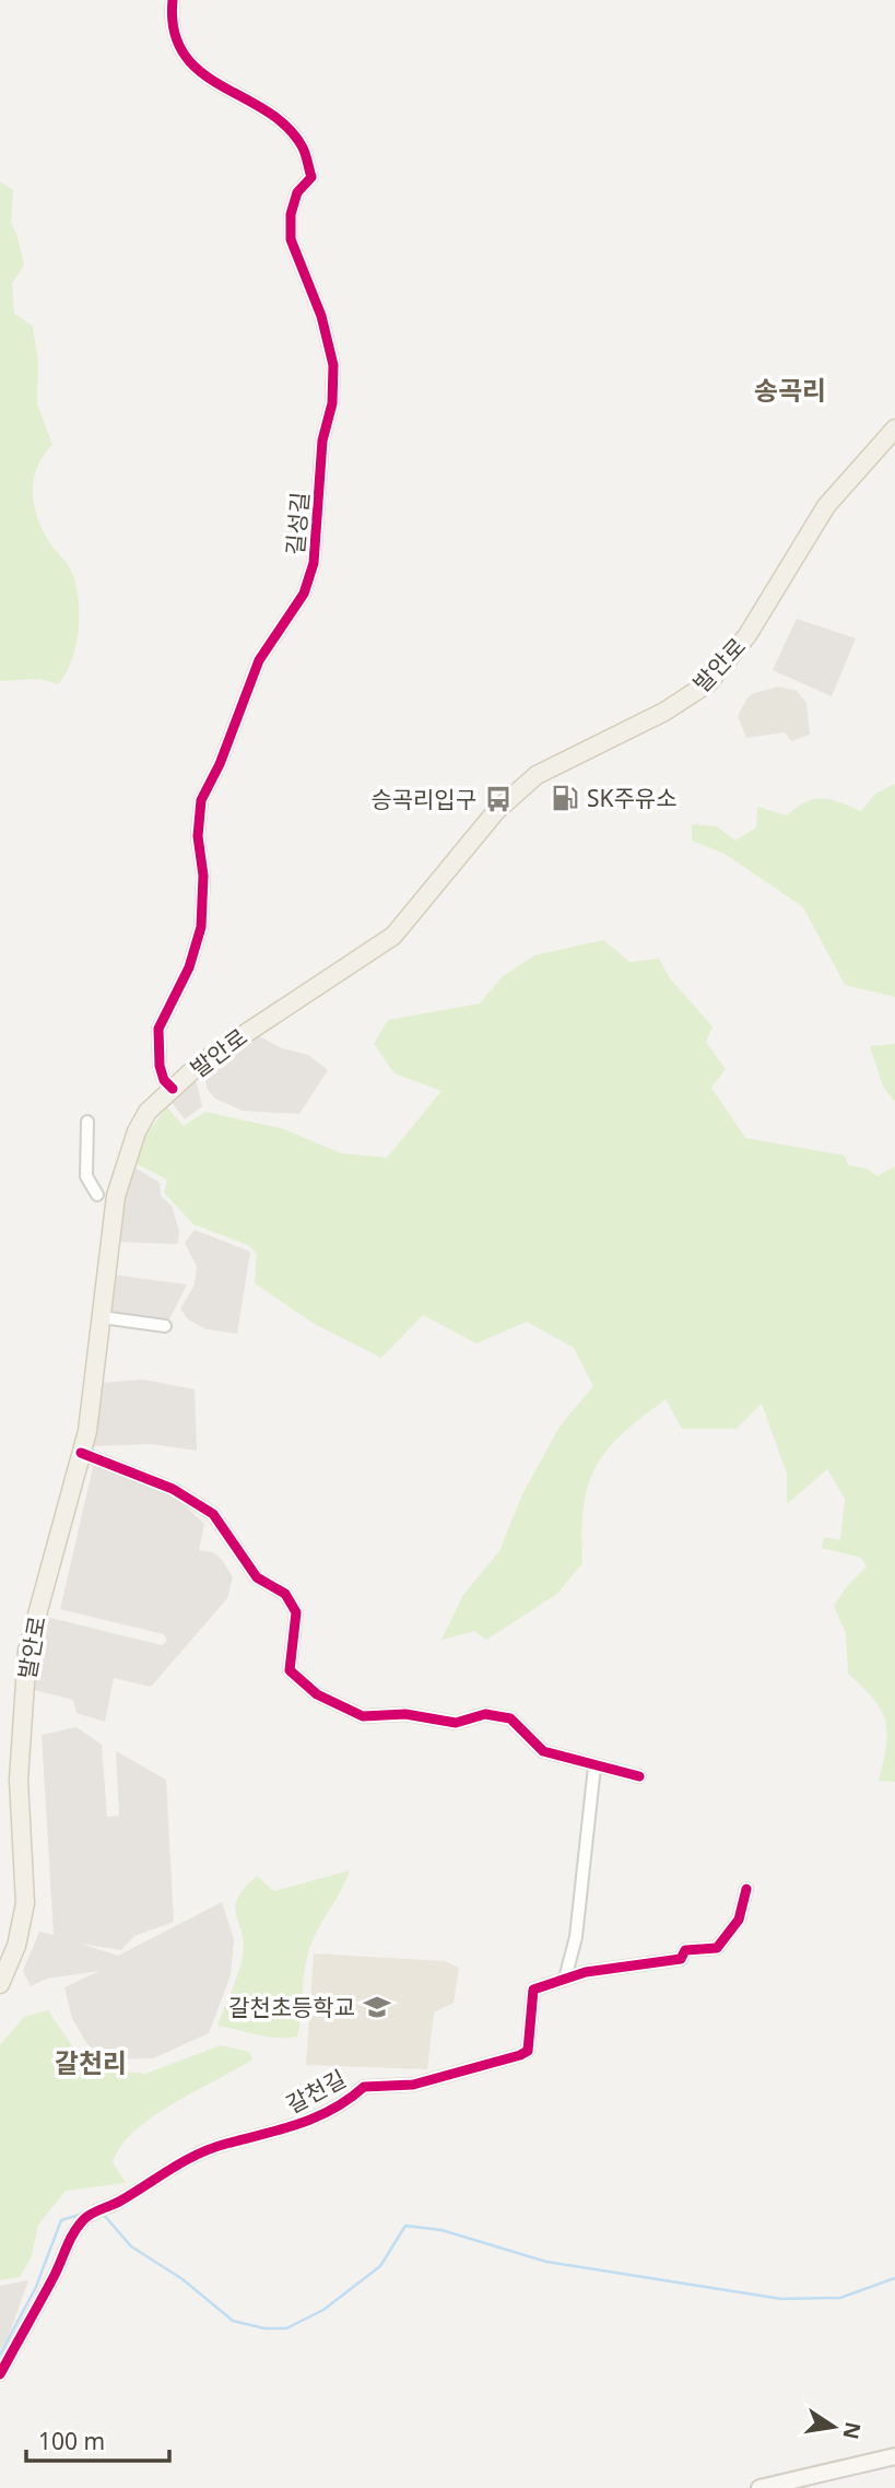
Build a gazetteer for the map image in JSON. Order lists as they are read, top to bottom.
{
  "streets": {
    "main road": ["발안로"],
    "street": ["길성길", "갈천길"]
  },
  "crossings": [
    ["길성길", "발안로"]
  ],
  "districts": ["송곡리", "갈천리"],
  "places": {
    "fuel station": ["SK주유소"],
    "bus stop": ["승곡리입구"],
    "school or university": ["갈천초등학교"]
  },
  "scale_bar": "100 m",
  "north": "right"
}
